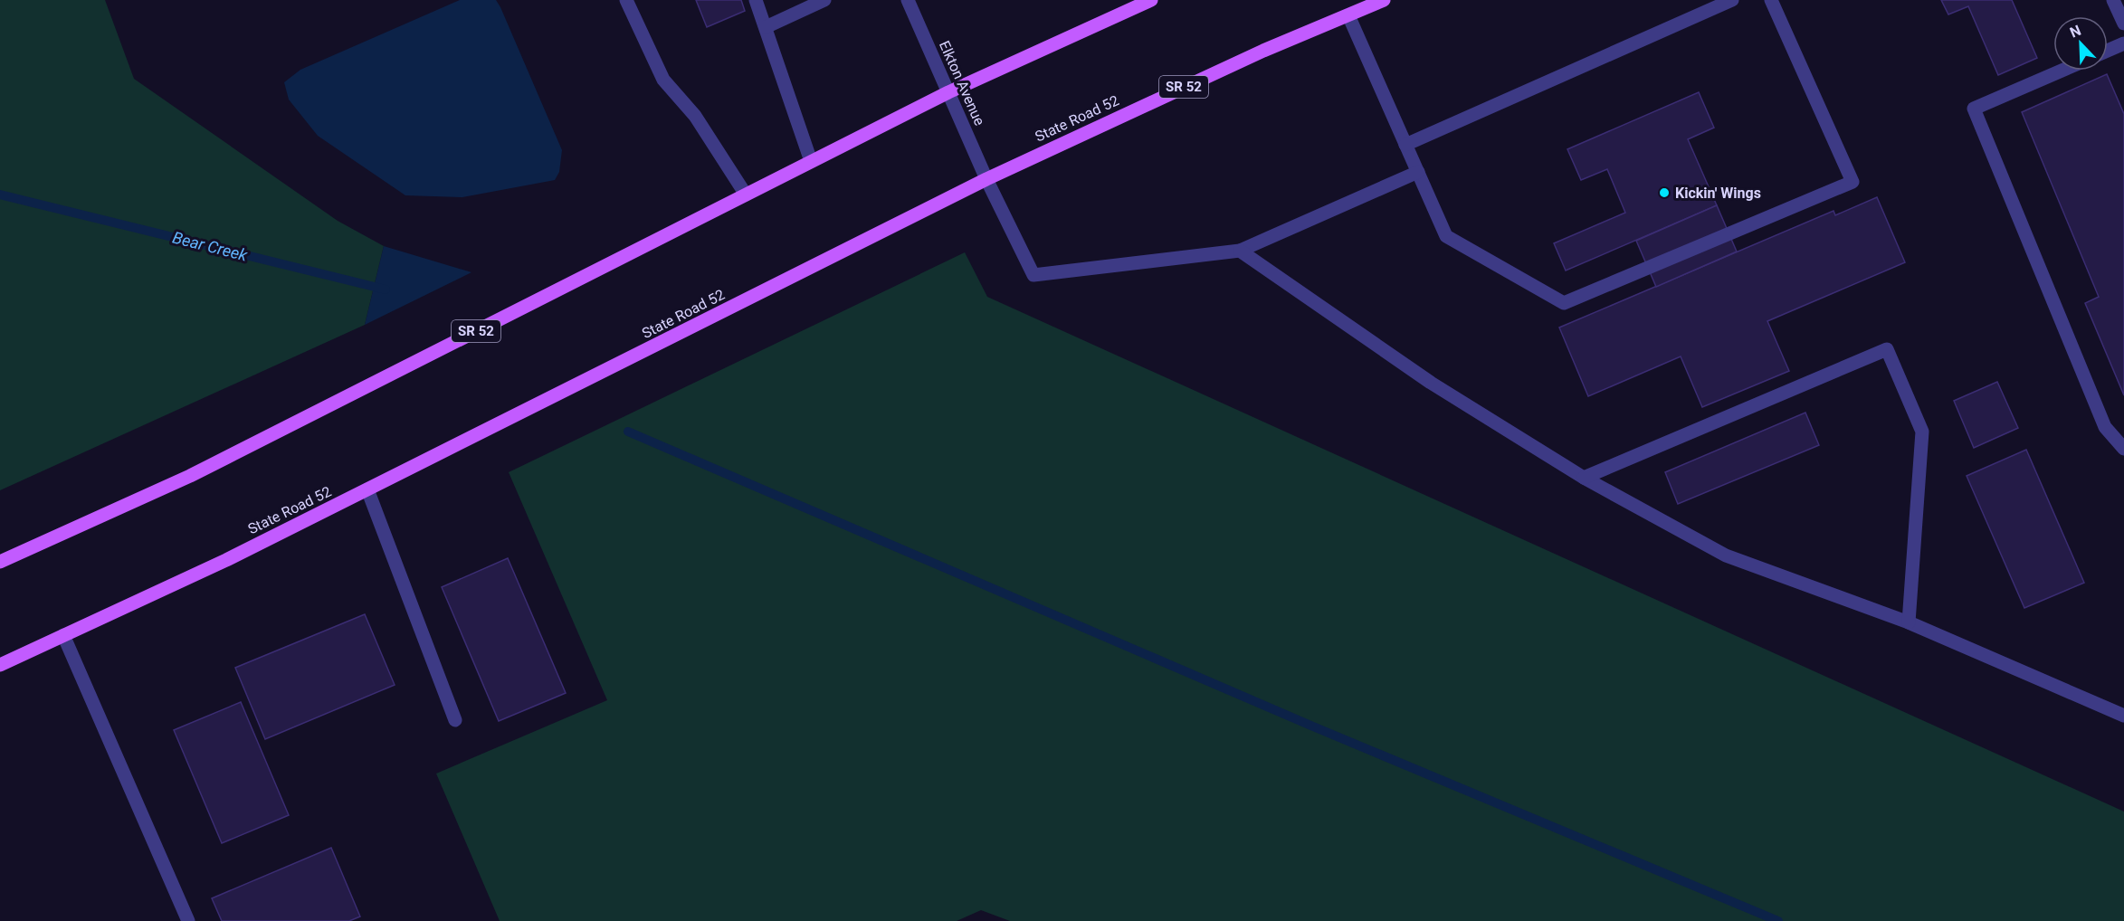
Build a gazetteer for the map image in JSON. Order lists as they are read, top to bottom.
{
  "streets": {
    "main road": ["SR 52", "State Road 52"],
    "street": ["Elkton Avenue"]
  },
  "crossings": [
    ["Elkton Avenue", "SR 52"],
    ["Elkton Avenue", "State Road 52"]
  ],
  "water": ["Bear Creek"],
  "places": ["Kickin' Wings"],
  "north": "top left"
}
